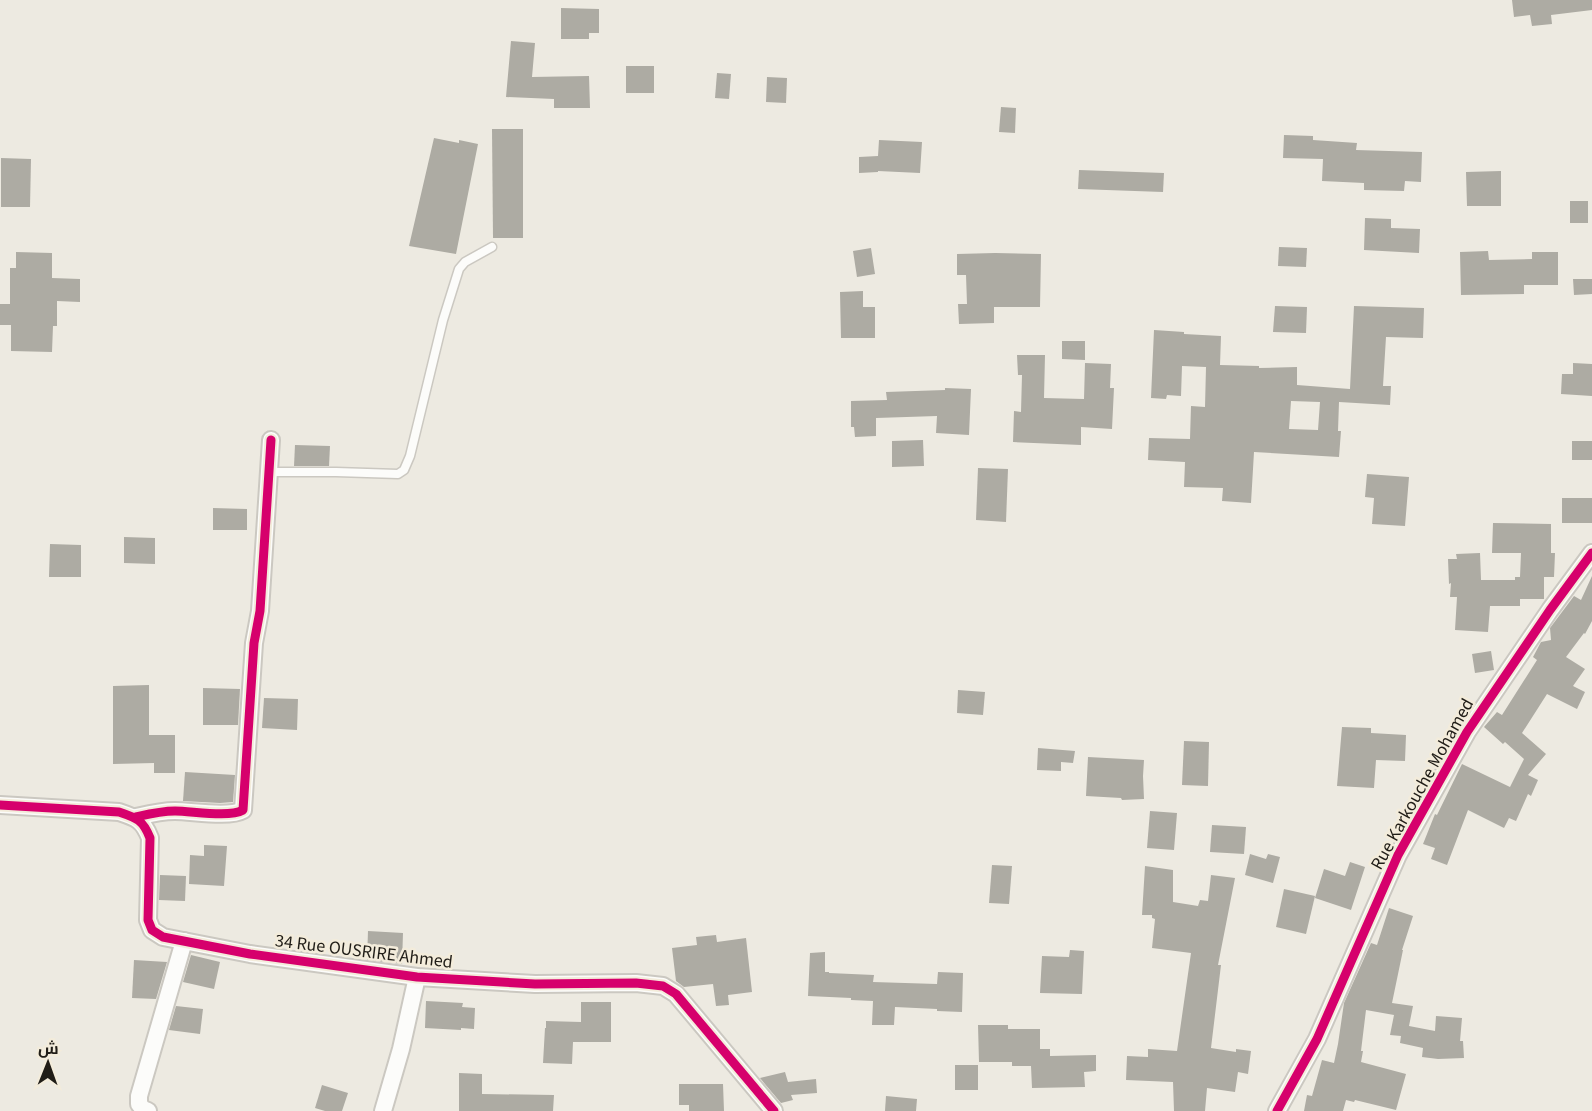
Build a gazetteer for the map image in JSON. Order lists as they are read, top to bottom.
{
  "streets": {
    "street": ["Rue Karkouche Mohamed", "34 Rue OUSRIRE Ahmed"]
  },
  "north": "top"
}
